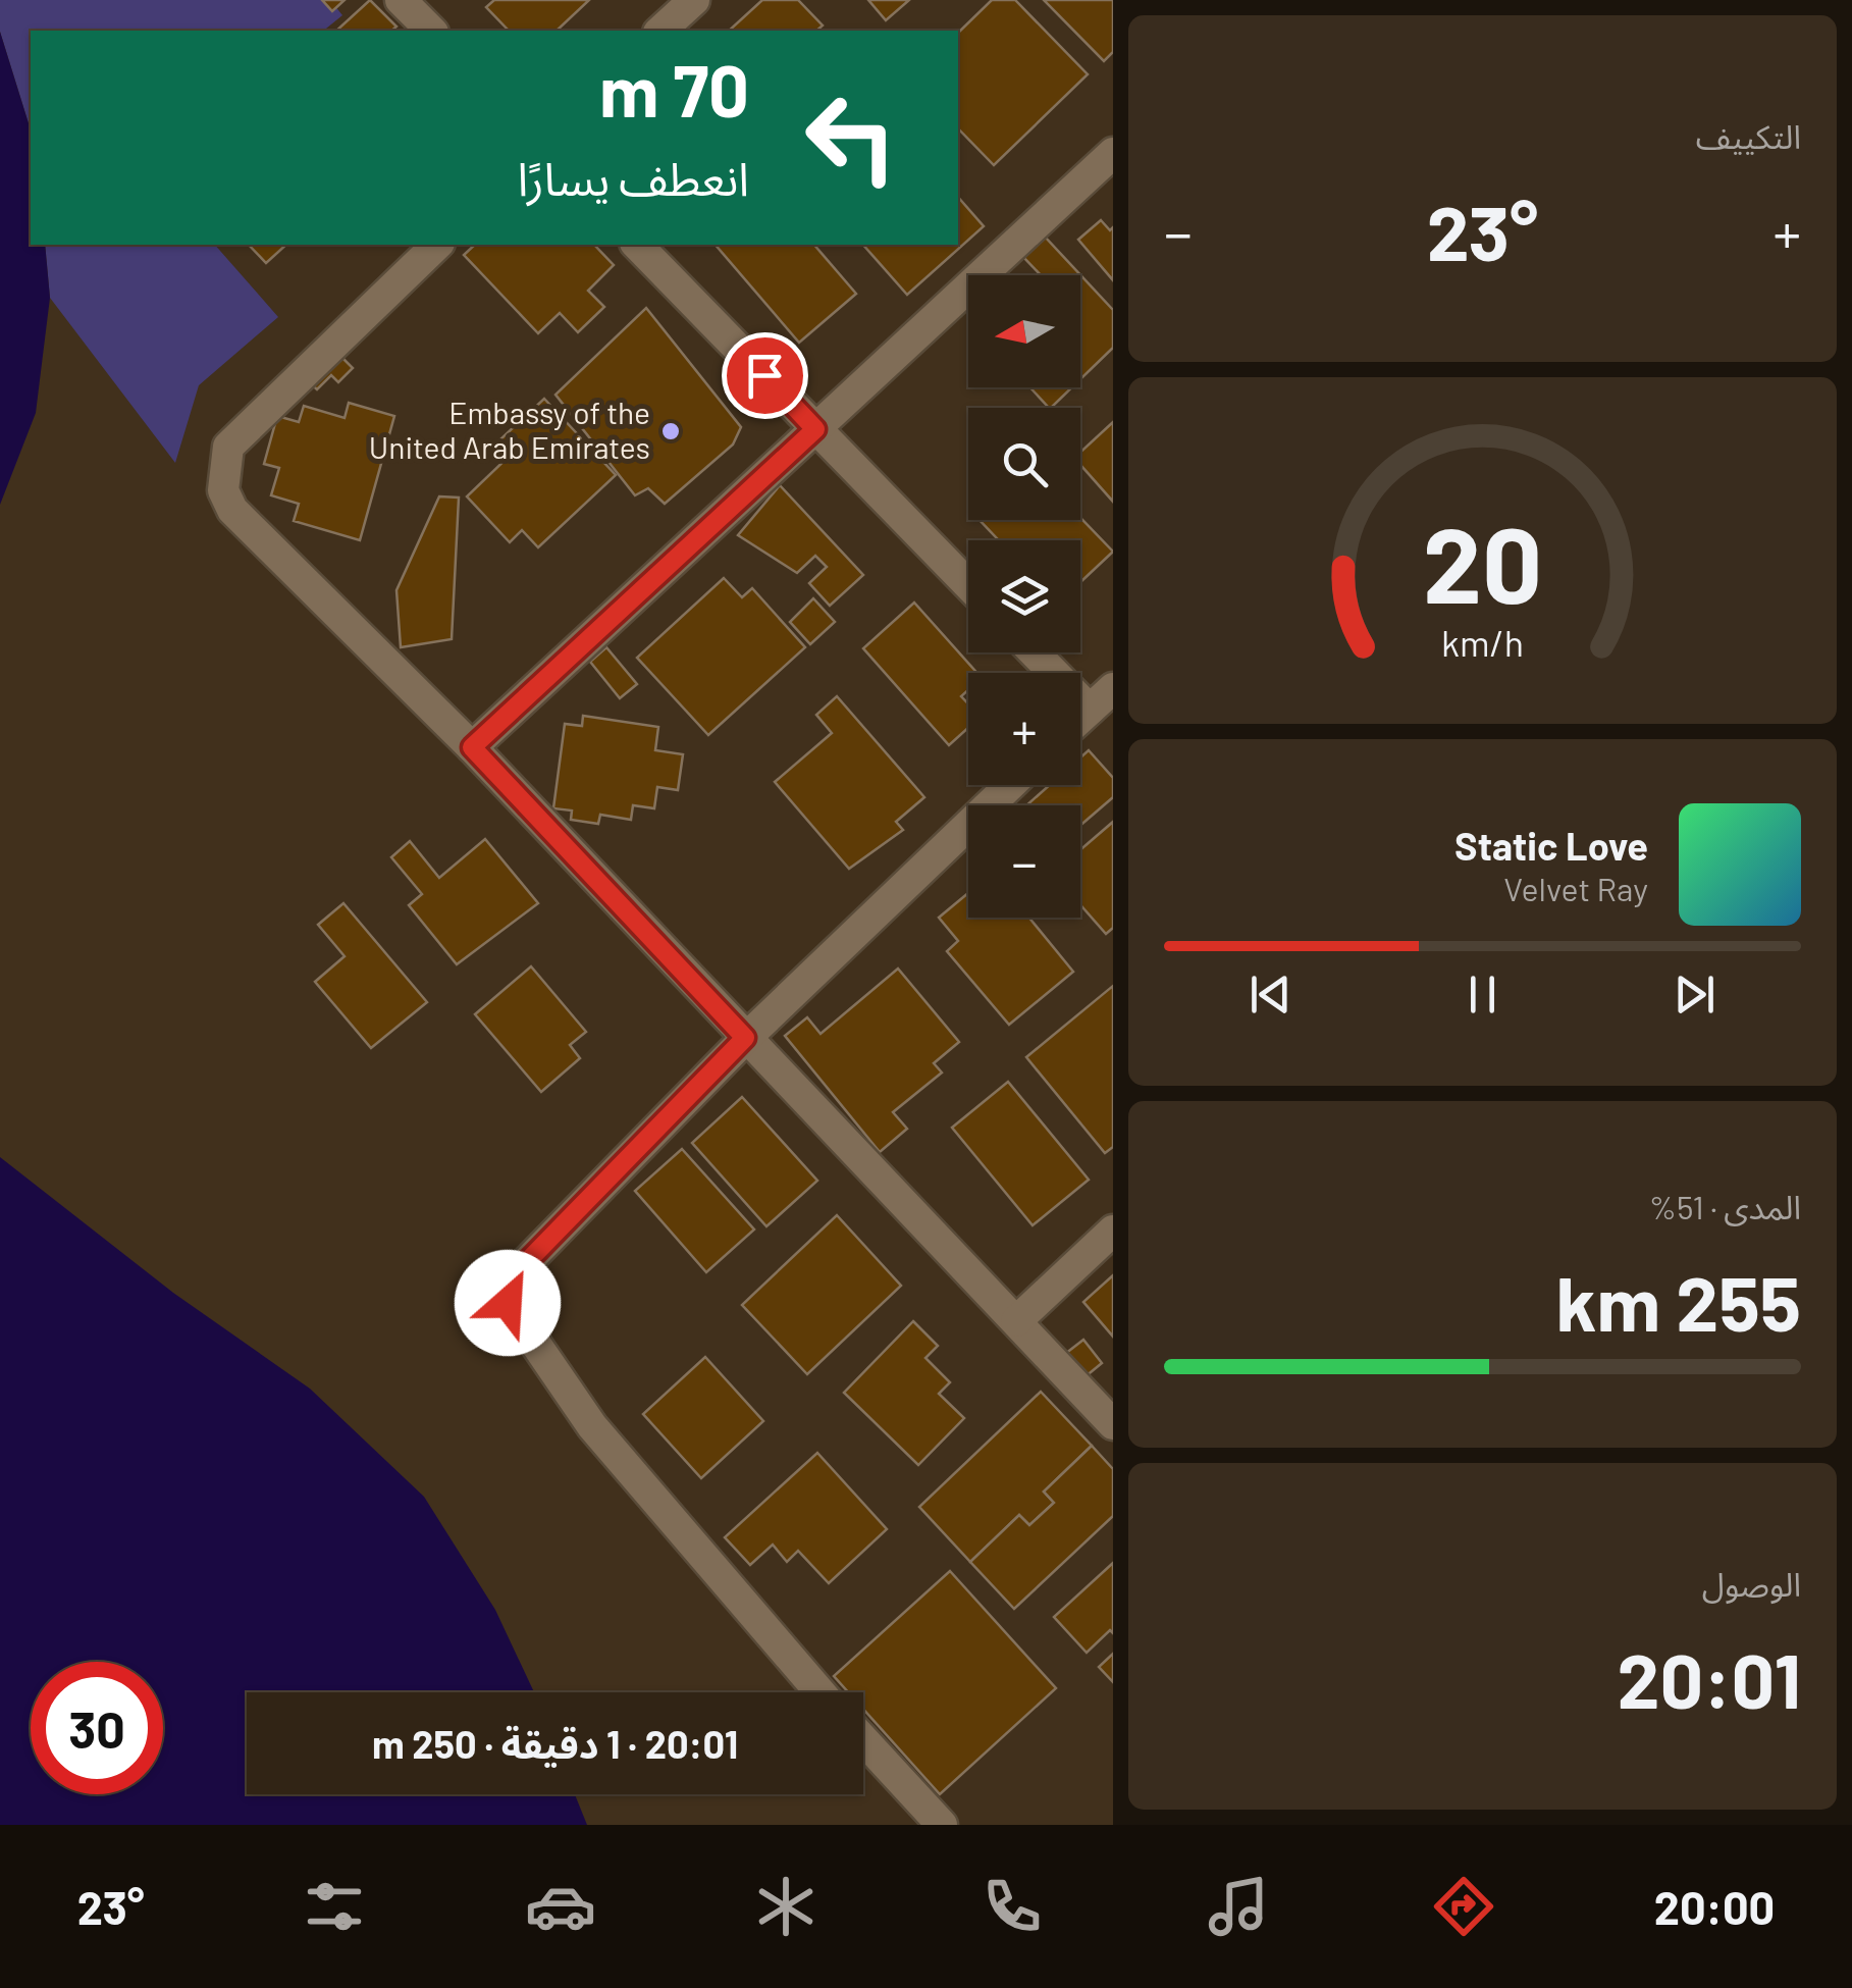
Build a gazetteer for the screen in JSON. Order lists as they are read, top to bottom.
{
  "places": ["Embassy of the United Arab Emirates"],
  "north": "left",
  "page": {
    "tile": [
      "التكييف",
      ["المدى · 51%", "255 km"],
      ["الوصول", "20:01"]
    ],
    "turn": ["70 m", "انعطف يسارًا"],
    "heat": ["−", "23°", "+"],
    "map_buttons": ["+", "−"],
    "song": ["Static Love", "Velvet Ray"],
    "limit": "30",
    "trip": "20:01 · 1 دقيقة · 250 m",
    "tabs": ["20:00", "23°"],
    "gauge": ["20", "km/h"]
  }
}
